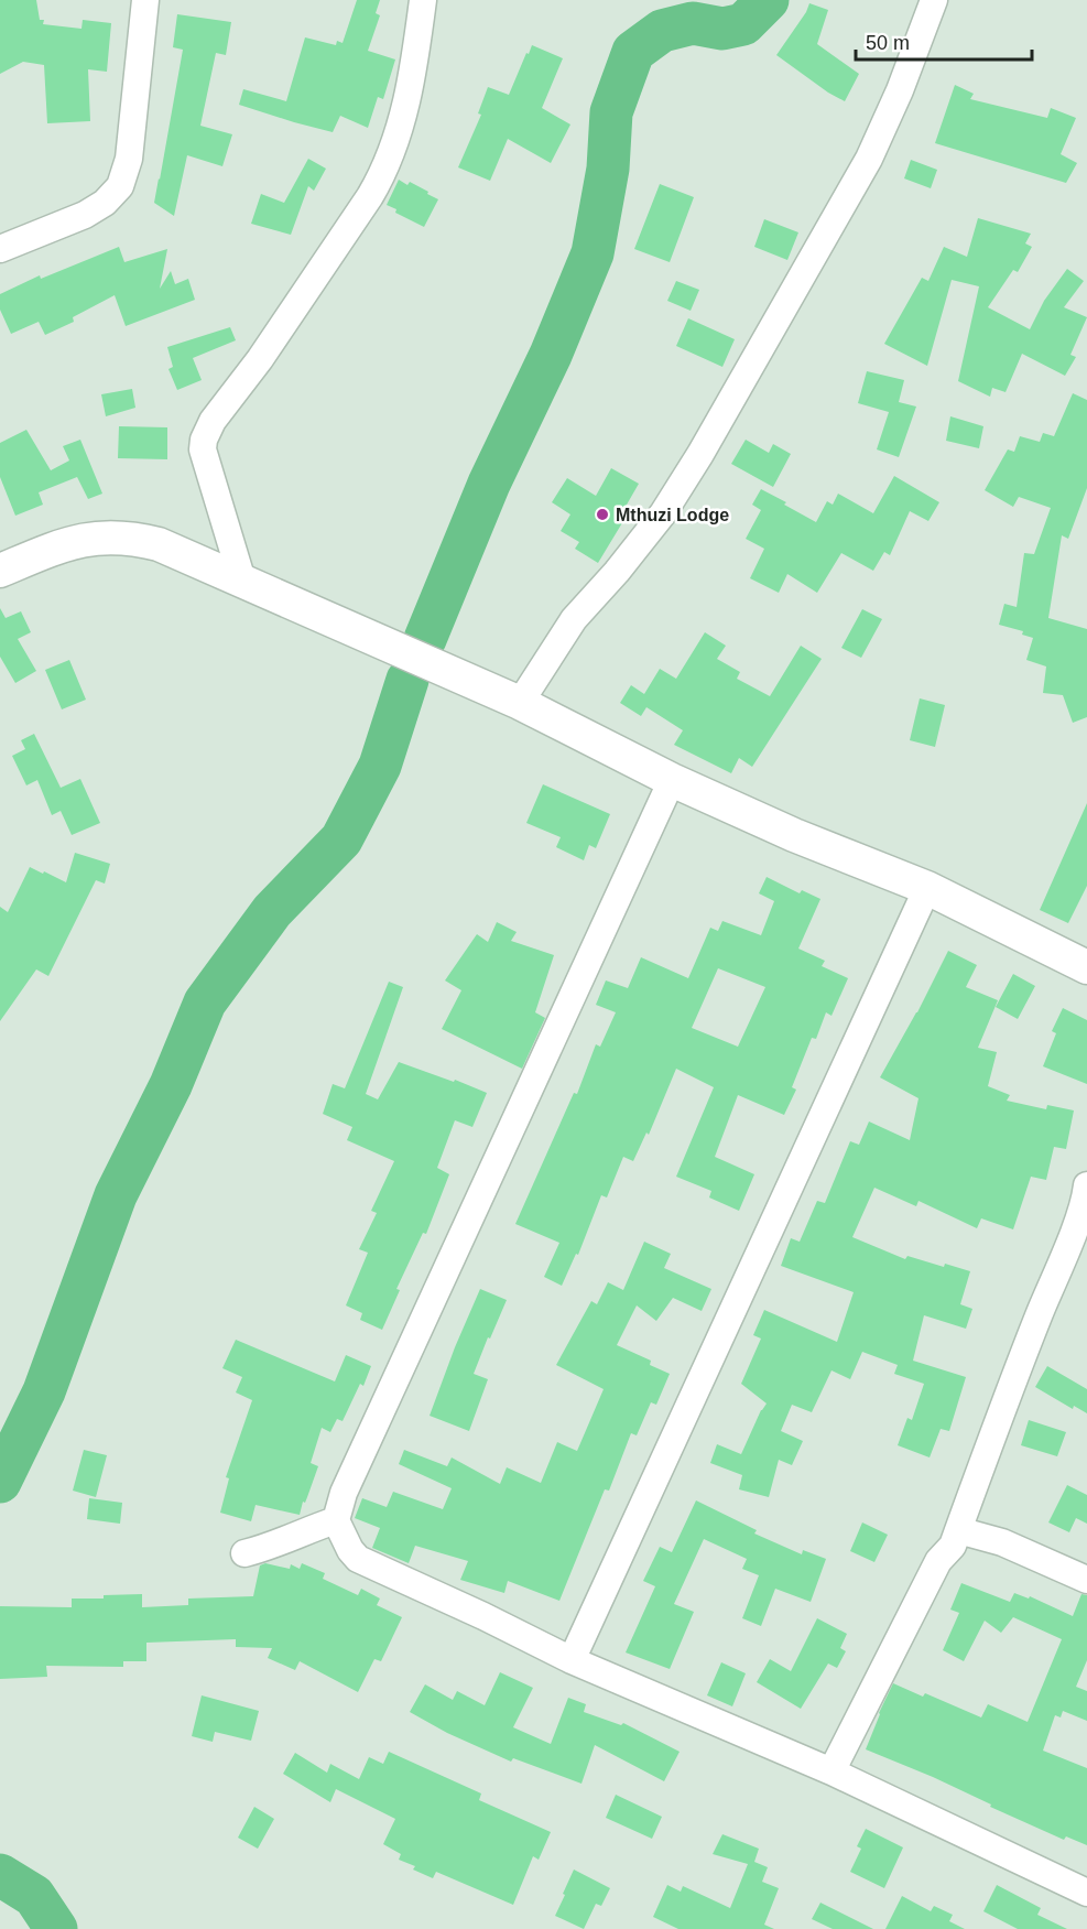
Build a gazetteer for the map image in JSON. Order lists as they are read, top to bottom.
{
  "places": ["Mthuzi Lodge"],
  "scale_bar": "50 m"
}
